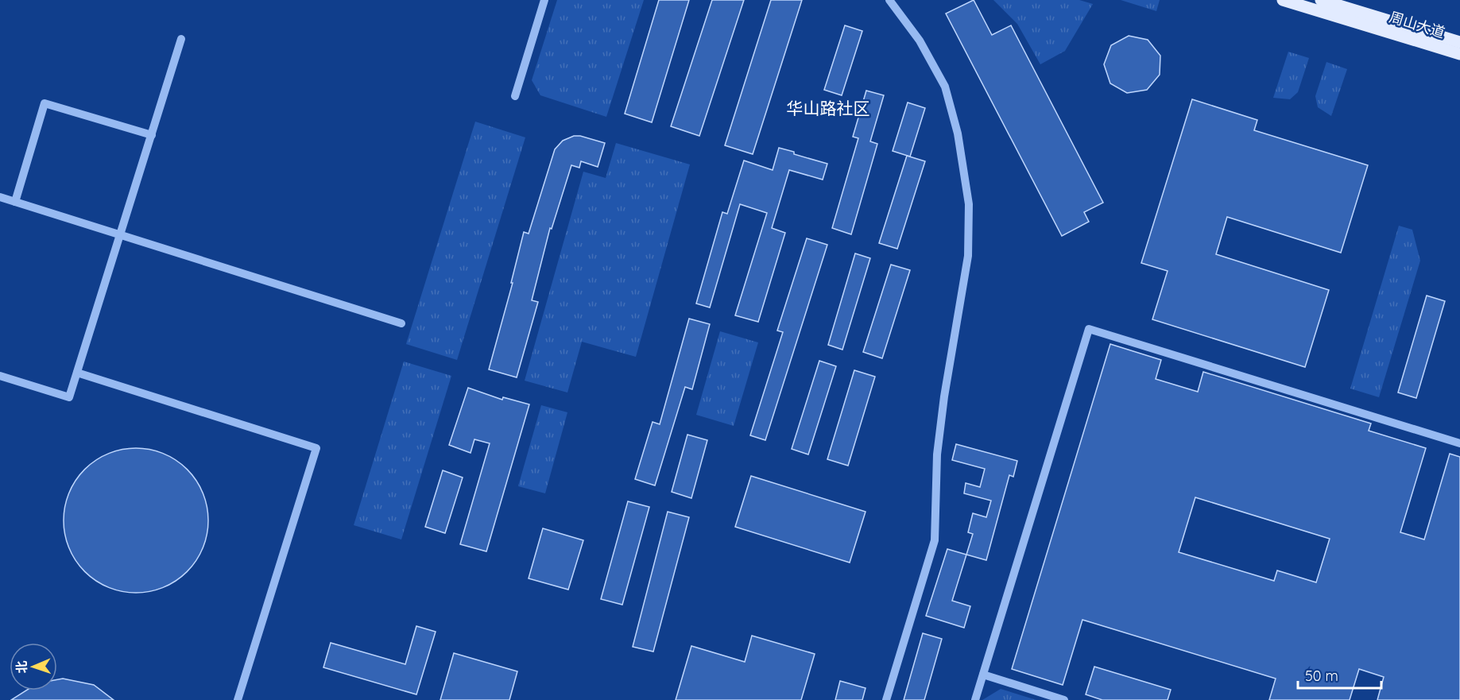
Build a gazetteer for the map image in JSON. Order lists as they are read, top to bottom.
{
  "streets": {
    "main road": ["周山大道"]
  },
  "districts": ["华山路社区"],
  "scale_bar": "50 m",
  "north": "left"
}
